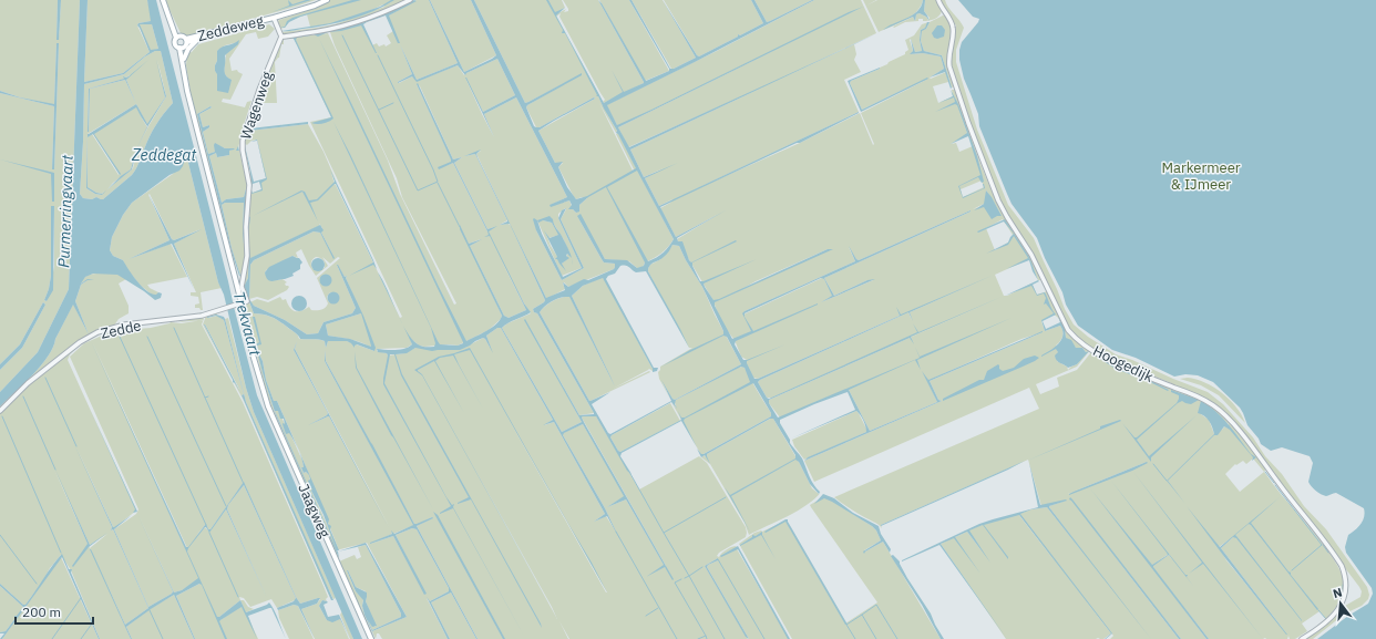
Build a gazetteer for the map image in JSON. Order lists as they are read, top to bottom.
{
  "streets": {
    "main road": ["Zeddeweg", "Jaagweg"],
    "street": ["Wagenweg", "Zedde", "Hoogedijk"]
  },
  "crossings": [
    ["Wagenweg", "Zedde"],
    ["Zedde", "Jaagweg"]
  ],
  "water": ["Zeddegat", "Purmerringvaart", "Trekvaart"],
  "parks": ["Markermeer & IJmeer"],
  "scale_bar": "200 m",
  "north": "top"
}
